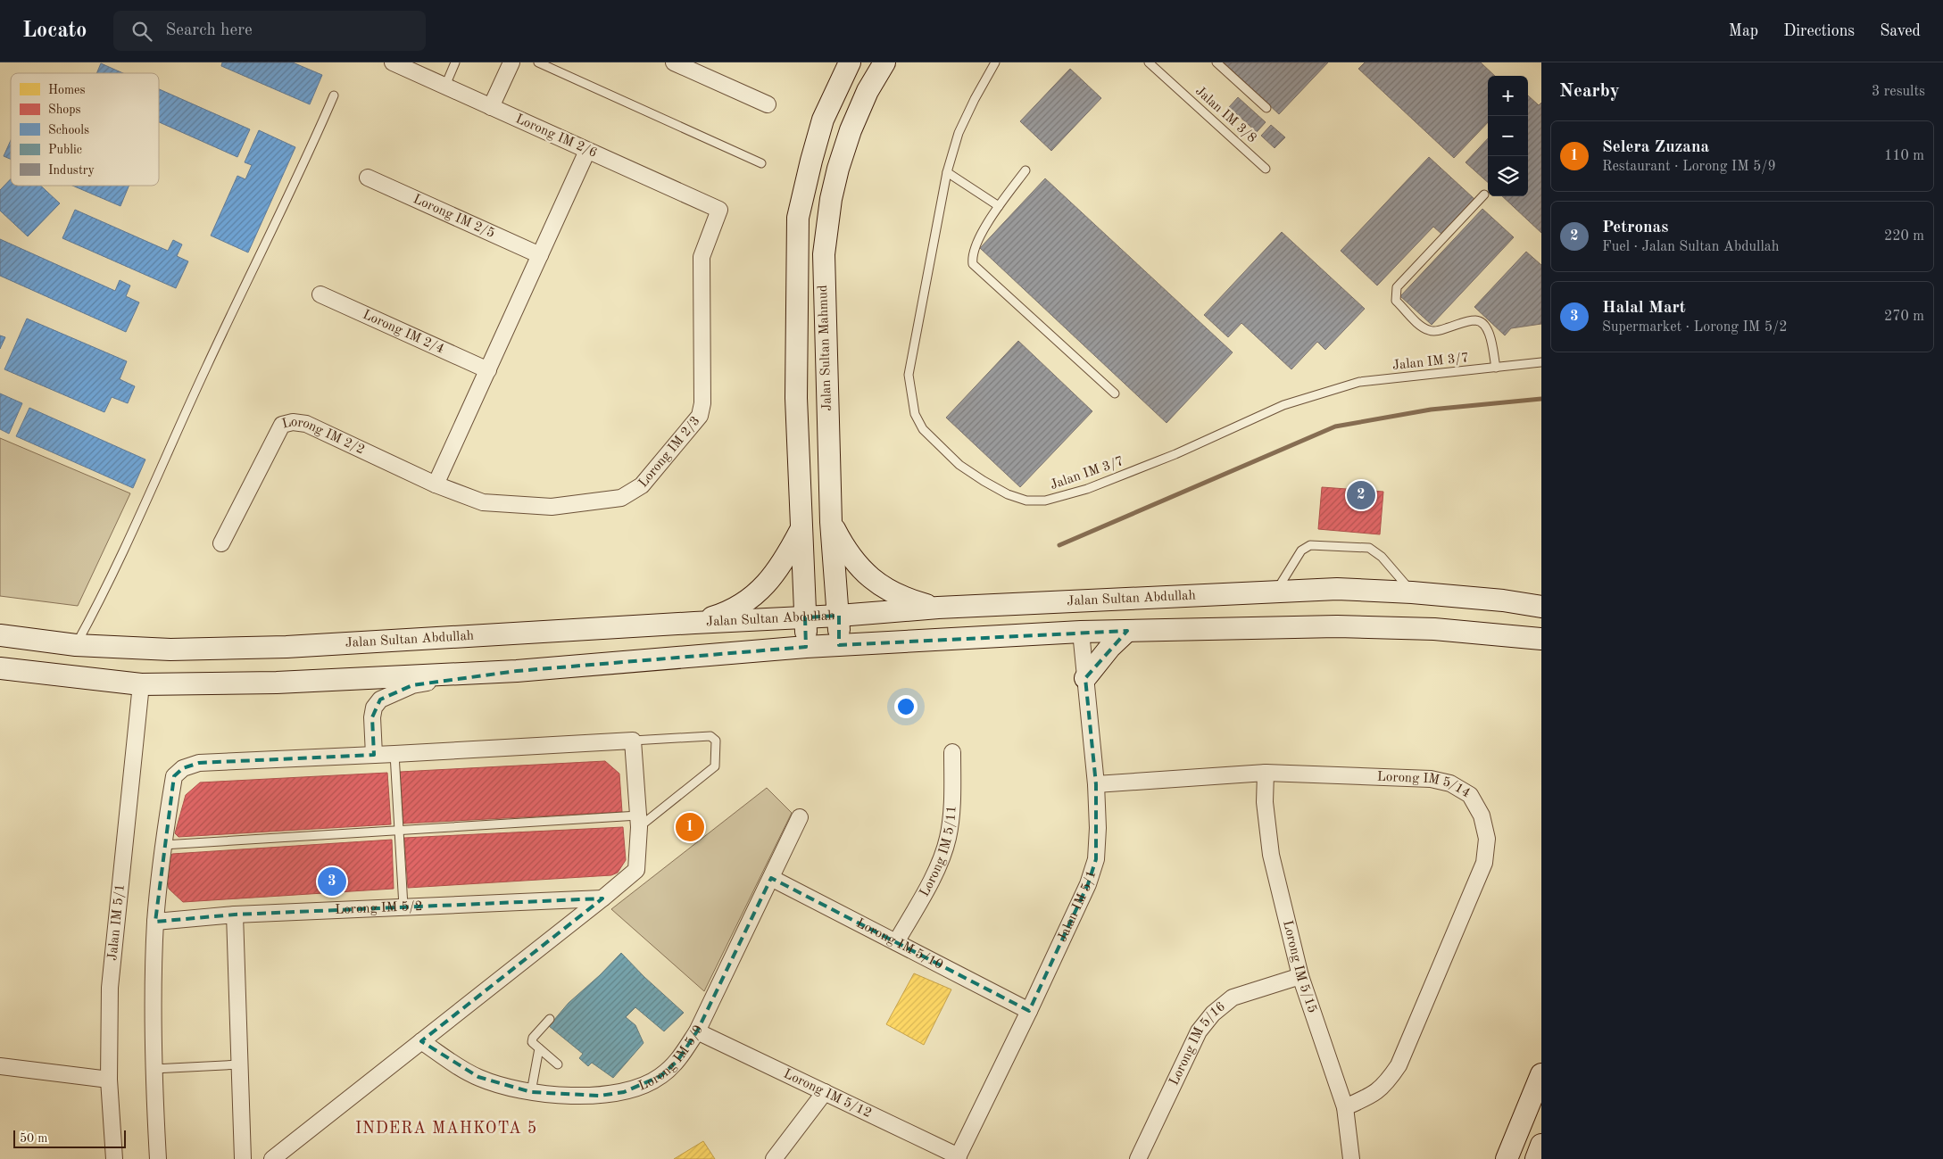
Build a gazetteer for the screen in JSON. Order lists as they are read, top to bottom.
{
  "streets": {
    "main road": ["Jalan Sultan Mahmud", "Jalan Sultan Abdullah"],
    "street": [
      "Lorong IM 2/6",
      "Lorong IM 2/5",
      "Lorong IM 2/4",
      "Lorong IM 2/2",
      "Lorong IM 2/3",
      "Lorong IM 5/14",
      "Lorong IM 5/11",
      "Jalan IM 5/1",
      "Lorong IM 5/2",
      "Lorong IM 5/10",
      "Lorong IM 5/15",
      "Lorong IM 5/16",
      "Lorong IM 5/9",
      "Lorong IM 5/12"
    ],
    "lane": ["Jalan IM 3/8", "Jalan IM 3/7"]
  },
  "crossings": [
    ["Lorong IM 2/6", "Lorong IM 2/3"],
    ["Jalan Sultan Mahmud", "Jalan Sultan Abdullah"],
    ["Lorong IM 2/2", "Lorong IM 2/3"],
    ["Lorong IM 5/14", "Jalan IM 5/1"],
    ["Lorong IM 5/14", "Lorong IM 5/15"],
    ["Lorong IM 5/11", "Lorong IM 5/10"],
    ["Jalan IM 5/1", "Lorong IM 5/10"],
    ["Jalan IM 5/1", "Lorong IM 5/12"],
    ["Lorong IM 5/10", "Lorong IM 5/9"],
    ["Lorong IM 5/15", "Lorong IM 5/16"],
    ["Lorong IM 5/9", "Lorong IM 5/12"]
  ],
  "districts": ["INDERA MAHKOTA 5"],
  "legend": [
    "Homes",
    "Shops",
    "Schools",
    "Public",
    "Industry"
  ],
  "scale_bar": "50 m",
  "page": {
    "header": "Locato",
    "search": "Search here",
    "nav": ["Map", "Directions", "Saved"],
    "heading": ["Nearby", "3 results"],
    "map_buttons": ["+", "−"],
    "list": [
      {
        "mark": "1",
        "name": "Selera Zuzana",
        "note": "Restaurant · Lorong IM 5/9",
        "value": "110 m"
      },
      {
        "mark": "2",
        "name": "Petronas",
        "note": "Fuel · Jalan Sultan Abdullah",
        "value": "220 m"
      },
      {
        "mark": "3",
        "name": "Halal Mart",
        "note": "Supermarket · Lorong IM 5/2",
        "value": "270 m"
      }
    ],
    "pins": ["2", "1", "3"],
    "scale": "50 m"
  }
}
